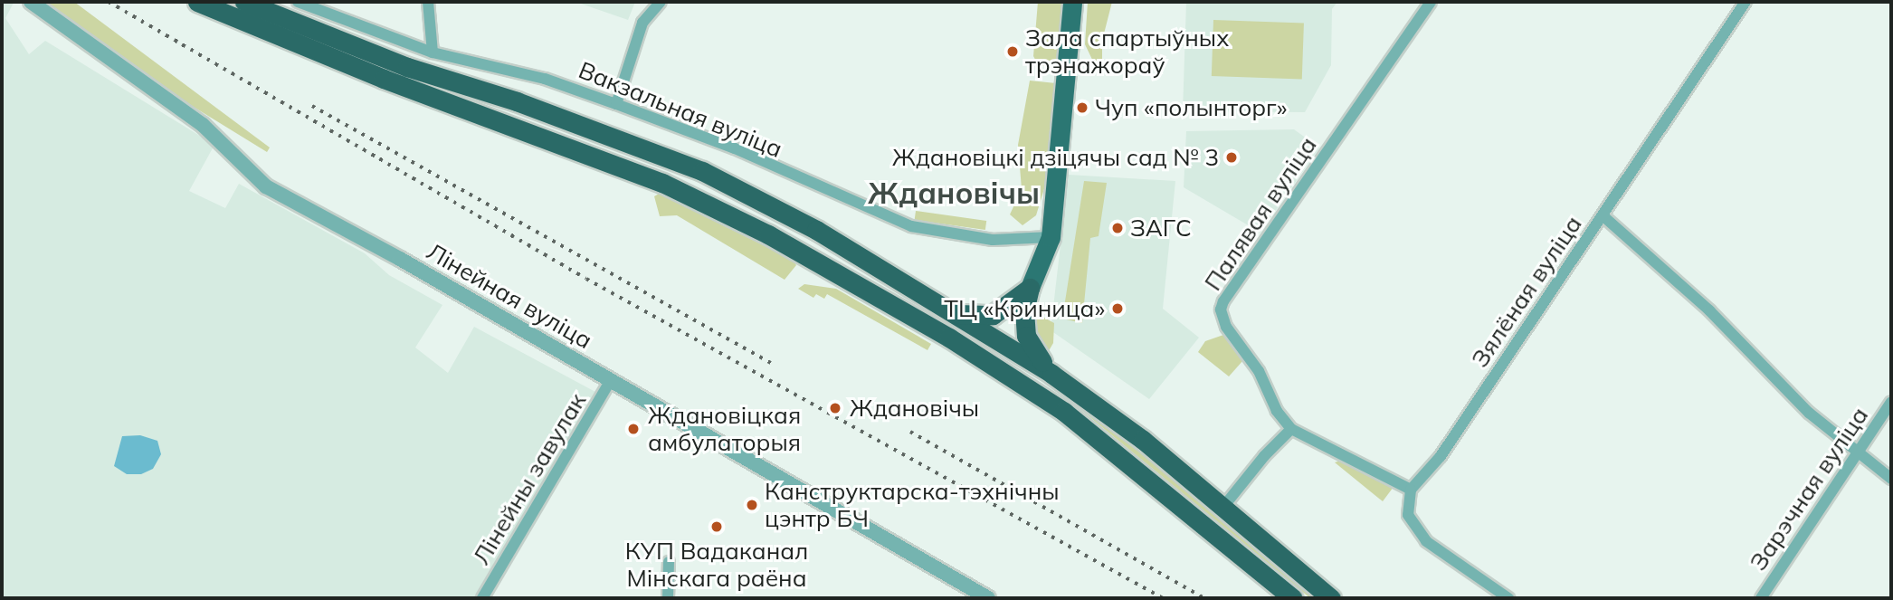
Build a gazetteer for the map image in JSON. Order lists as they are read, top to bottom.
{
  "streets": {
    "street": [
      "Вакзальная вуліца",
      "Палявая вуліца",
      "Зялёная вуліца",
      "Лінейная вуліца",
      "Лінейны завулак",
      "Зарэчная вуліца"
    ]
  },
  "crossings": [
    ["Лінейная вуліца", "Лінейны завулак"]
  ],
  "districts": ["Ждановічы"],
  "places": [
    "Зала спартыўных трэнажораў",
    "Чуп «полынторг»",
    "Ждановіцкі дзіцячы сад № 3",
    "ЗАГС",
    "ТЦ «Криница»",
    "Ждановічы",
    "Ждановіцкая амбулаторыя",
    "Канструктарска-тэхнічны цэнтр БЧ",
    "КУП Вадаканал Мінскага раёна"
  ]
}
